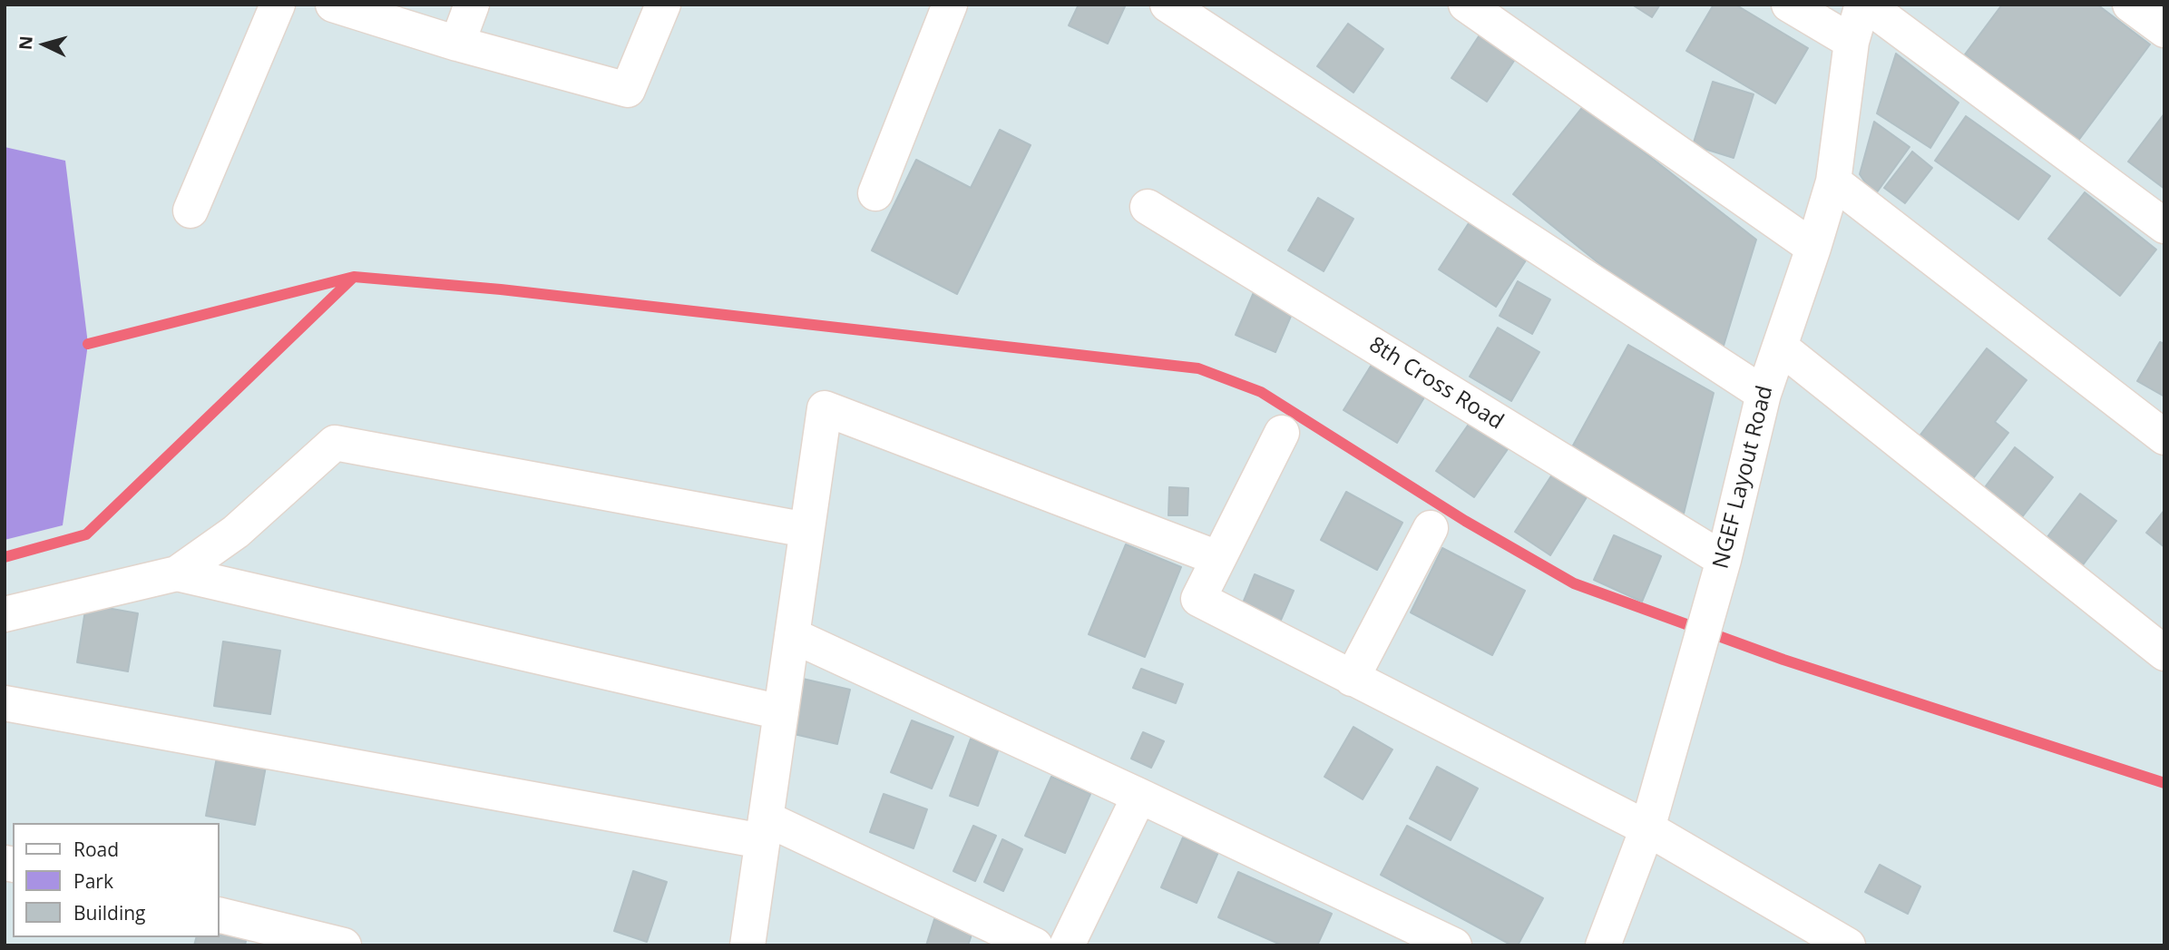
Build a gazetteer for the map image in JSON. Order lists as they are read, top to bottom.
{
  "streets": {
    "street": ["8th Cross Road", "NGEF Layout Road"]
  },
  "crossings": [
    ["8th Cross Road", "NGEF Layout Road"]
  ],
  "legend": ["Road", "Park", "Building"],
  "north": "left"
}
